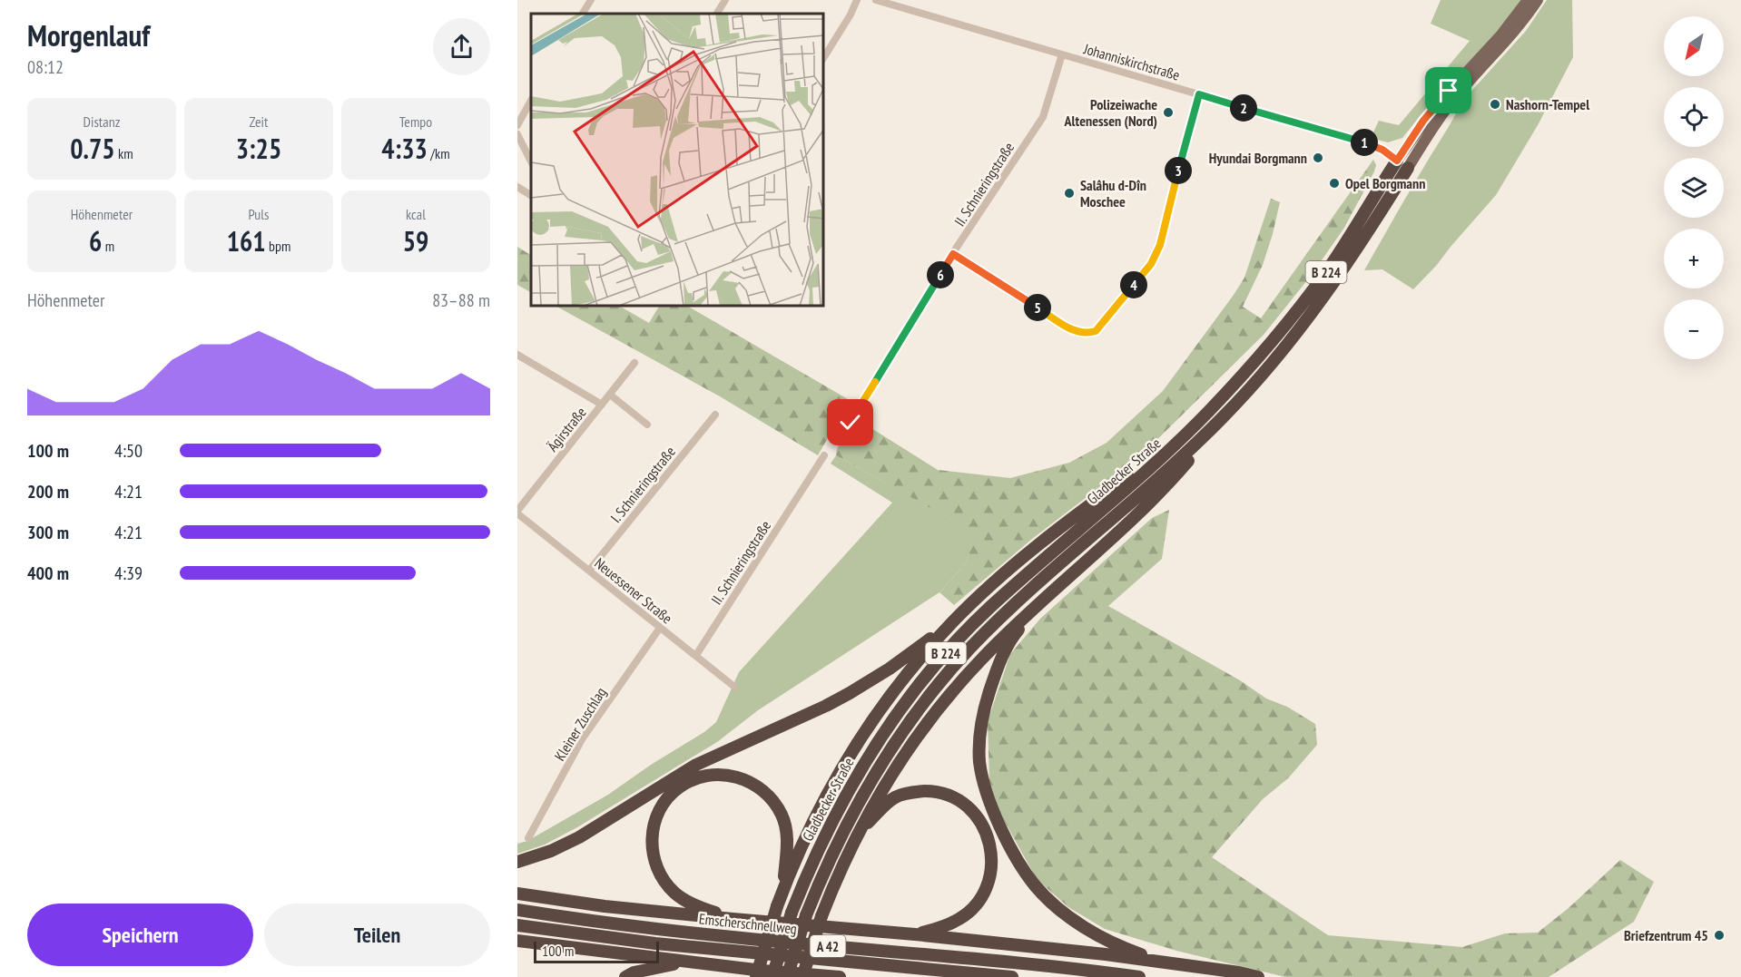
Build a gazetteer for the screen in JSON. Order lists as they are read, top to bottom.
{
  "streets": {
    "highway": [
      "B 224",
      "Gladbecker Straße",
      "Emscherschnellweg",
      "A 42"
    ],
    "street": [
      "Johanniskirchstraße",
      "II. Schnieringstraße",
      "Ägirstraße",
      "I. Schnieringstraße",
      "Neuessener Straße",
      "Kleiner Zuschlag"
    ]
  },
  "crossings": [
    ["Johanniskirchstraße", "II. Schnieringstraße"],
    ["Johanniskirchstraße", "Gladbecker Straße"],
    ["II. Schnieringstraße", "Neuessener Straße"],
    ["Ägirstraße", "Neuessener Straße"],
    ["I. Schnieringstraße", "Neuessener Straße"],
    ["Neuessener Straße", "Kleiner Zuschlag"]
  ],
  "places": [
    "Nashorn-Tempel",
    "Polizeiwache Altenessen (Nord)",
    "Hyundai Borgmann",
    "Opel Borgmann",
    "Salâhu d-Dîn Moschee",
    "Briefzentrum 45"
  ],
  "scale_bar": "100 m",
  "north": "bottom left",
  "page": {
    "heading": ["Morgenlauf", "08:12"],
    "map_buttons": ["+", "−"],
    "stats": [
      ["Distanz", "0.75 km"],
      ["Zeit", "3:25"],
      ["Tempo", "4:33 /km"],
      ["Höhenmeter", "6 m"],
      ["Puls", "161 bpm"],
      ["kcal", "59"]
    ],
    "pins": [
      "2",
      "1",
      "3",
      "6",
      "4",
      "5"
    ],
    "chart": ["Höhenmeter", "83–88 m"],
    "list": [
      {
        "name": "100 m",
        "note": "4:50"
      },
      {
        "name": "200 m",
        "note": "4:21"
      },
      {
        "name": "300 m",
        "note": "4:21"
      },
      {
        "name": "400 m",
        "note": "4:39"
      }
    ],
    "buttons": ["Speichern", "Teilen"],
    "scale": "100 m"
  }
}
